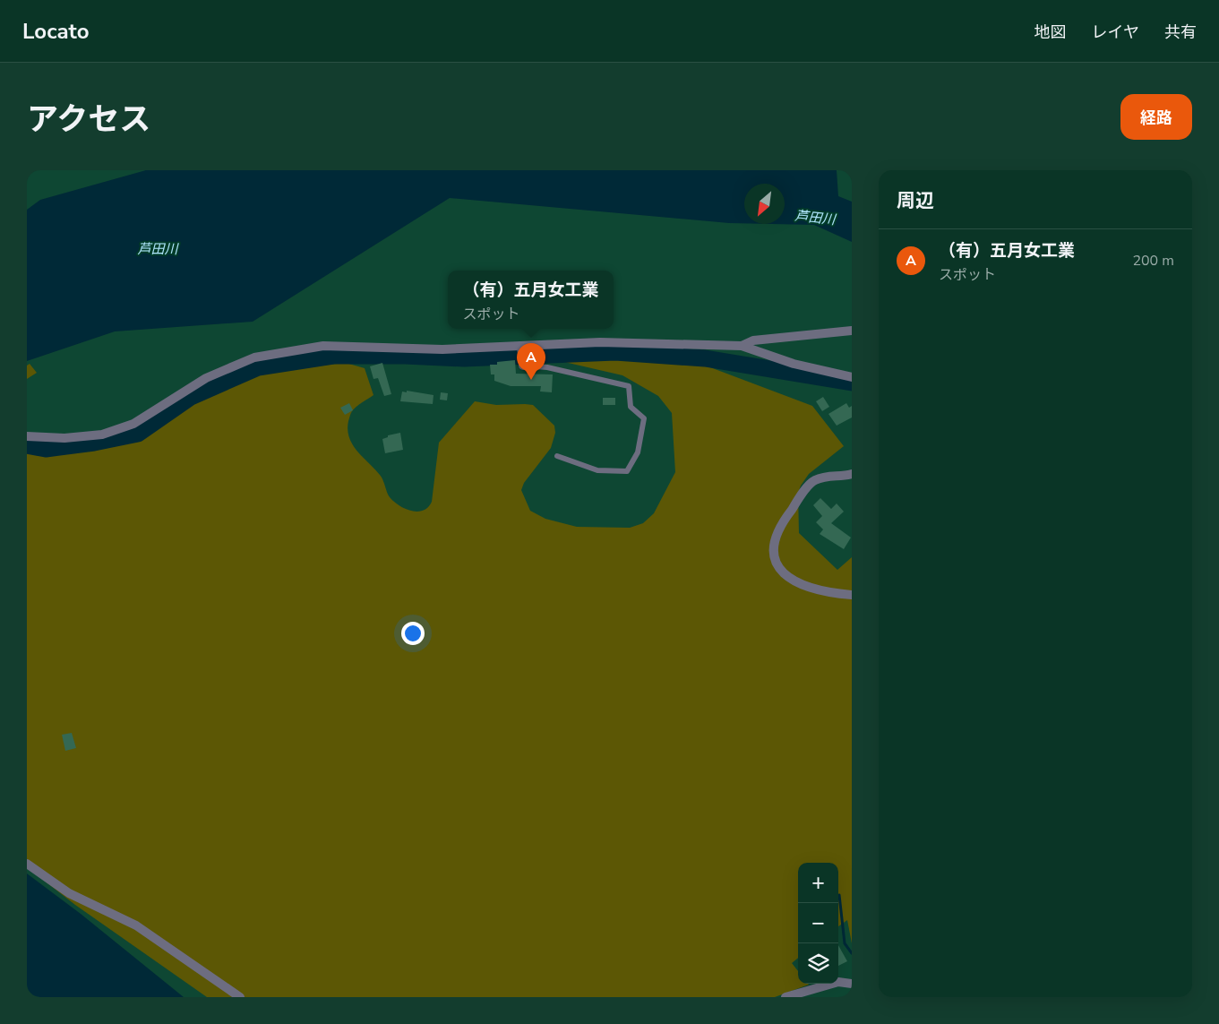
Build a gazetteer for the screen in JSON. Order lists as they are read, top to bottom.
{
  "water": ["芦田川"],
  "north": "bottom left",
  "page": {
    "header": "Locato",
    "nav": ["地図", "レイヤ", "共有"],
    "title": "アクセス",
    "buttons": "経路",
    "heading": "周辺",
    "list": [
      {
        "mark": "A",
        "name": "（有）五月女工業",
        "note": "スポット",
        "value": "200 m"
      }
    ],
    "popup": ["（有）五月女工業", "スポット"],
    "pins": "A",
    "map_buttons": ["+", "−"]
  }
}
